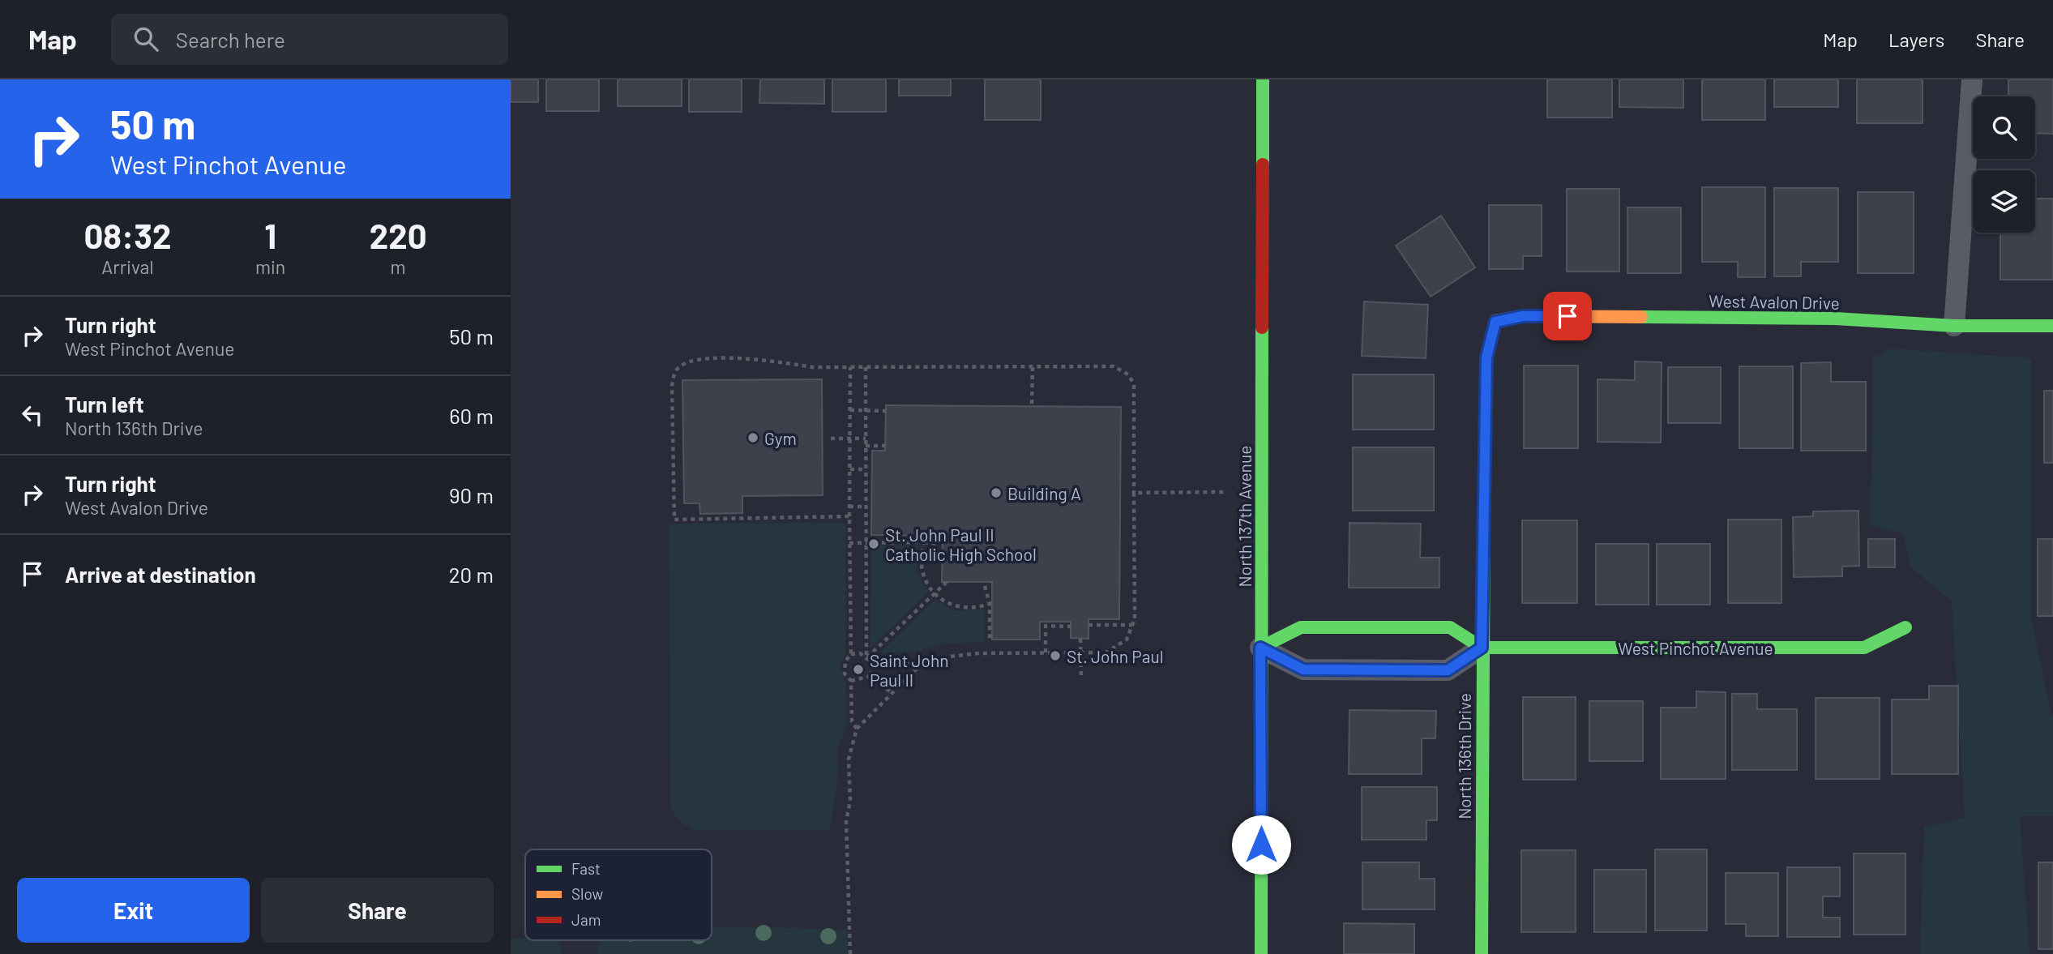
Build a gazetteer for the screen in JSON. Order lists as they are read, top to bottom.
{
  "streets": {
    "street": [
      "West Avalon Drive",
      "North 137th Avenue",
      "West Pinchot Avenue",
      "North 136th Drive"
    ]
  },
  "crossings": [
    ["West Avalon Drive", "North 136th Drive"],
    ["West Pinchot Avenue", "North 136th Drive"]
  ],
  "places": [
    "Gym",
    "Building A",
    "St. John Paul II Catholic High School",
    "St. John Paul",
    "Saint John Paul II"
  ],
  "legend": ["Fast", "Slow", "Jam"],
  "page": {
    "header": "Map",
    "search": "Search here",
    "nav": ["Map", "Layers", "Share"],
    "turn": ["50 m", "West Pinchot Avenue"],
    "eta": [
      "08:32",
      "Arrival",
      "1",
      "min",
      "220",
      "m"
    ],
    "list": [
      {
        "name": "Turn right",
        "note": "West Pinchot Avenue",
        "value": "50 m"
      },
      {
        "name": "Turn left",
        "note": "North 136th Drive",
        "value": "60 m"
      },
      {
        "name": "Turn right",
        "note": "West Avalon Drive",
        "value": "90 m"
      },
      {
        "name": "Arrive at destination",
        "value": "20 m"
      }
    ],
    "buttons": ["Exit", "Share"]
  }
}
